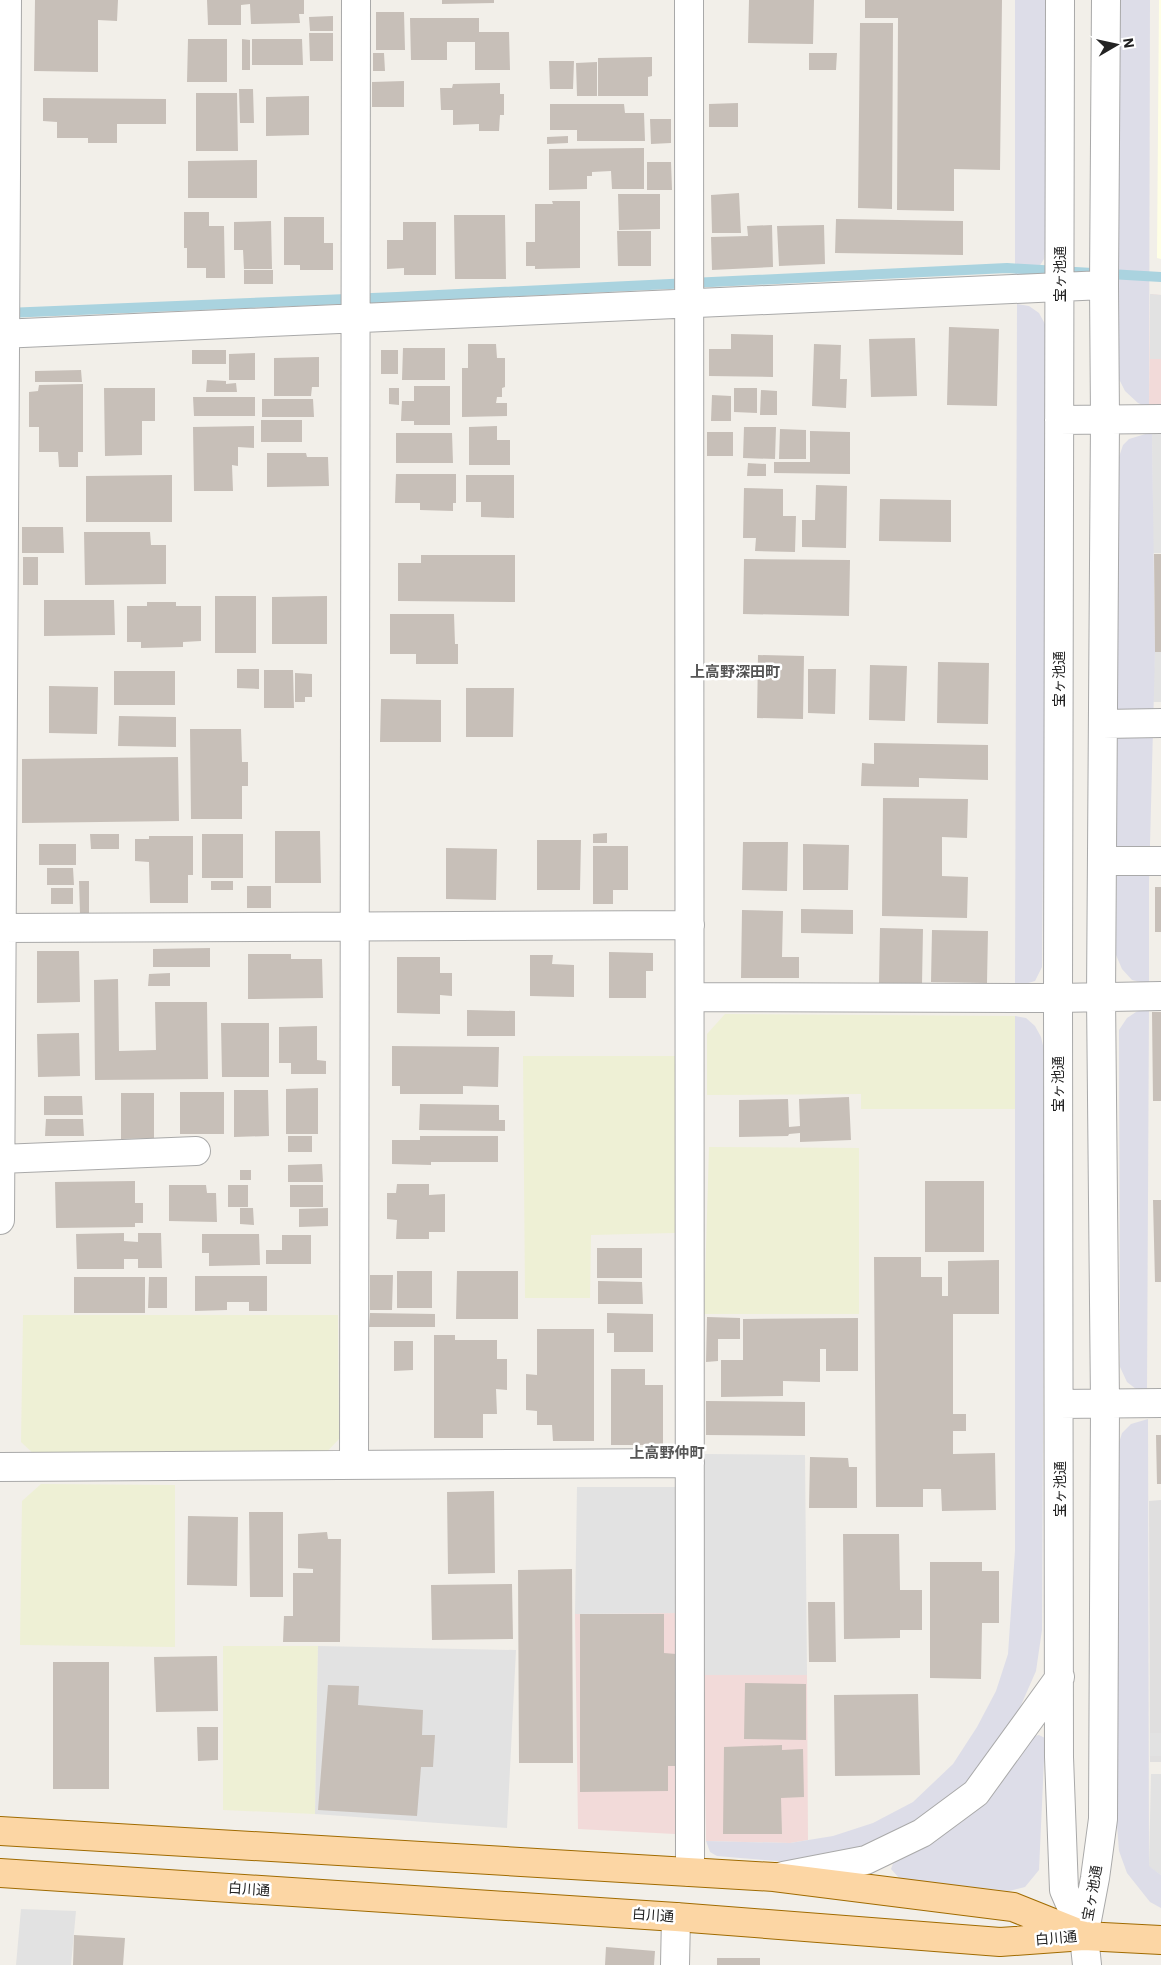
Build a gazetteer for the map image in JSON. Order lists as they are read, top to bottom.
{
  "streets": {
    "main road": ["白川通"],
    "street": ["宝ヶ池通"]
  },
  "crossings": [
    ["宝ヶ池通", "白川通"]
  ],
  "districts": ["上高野深田町", "上高野仲町"],
  "north": "right"
}
